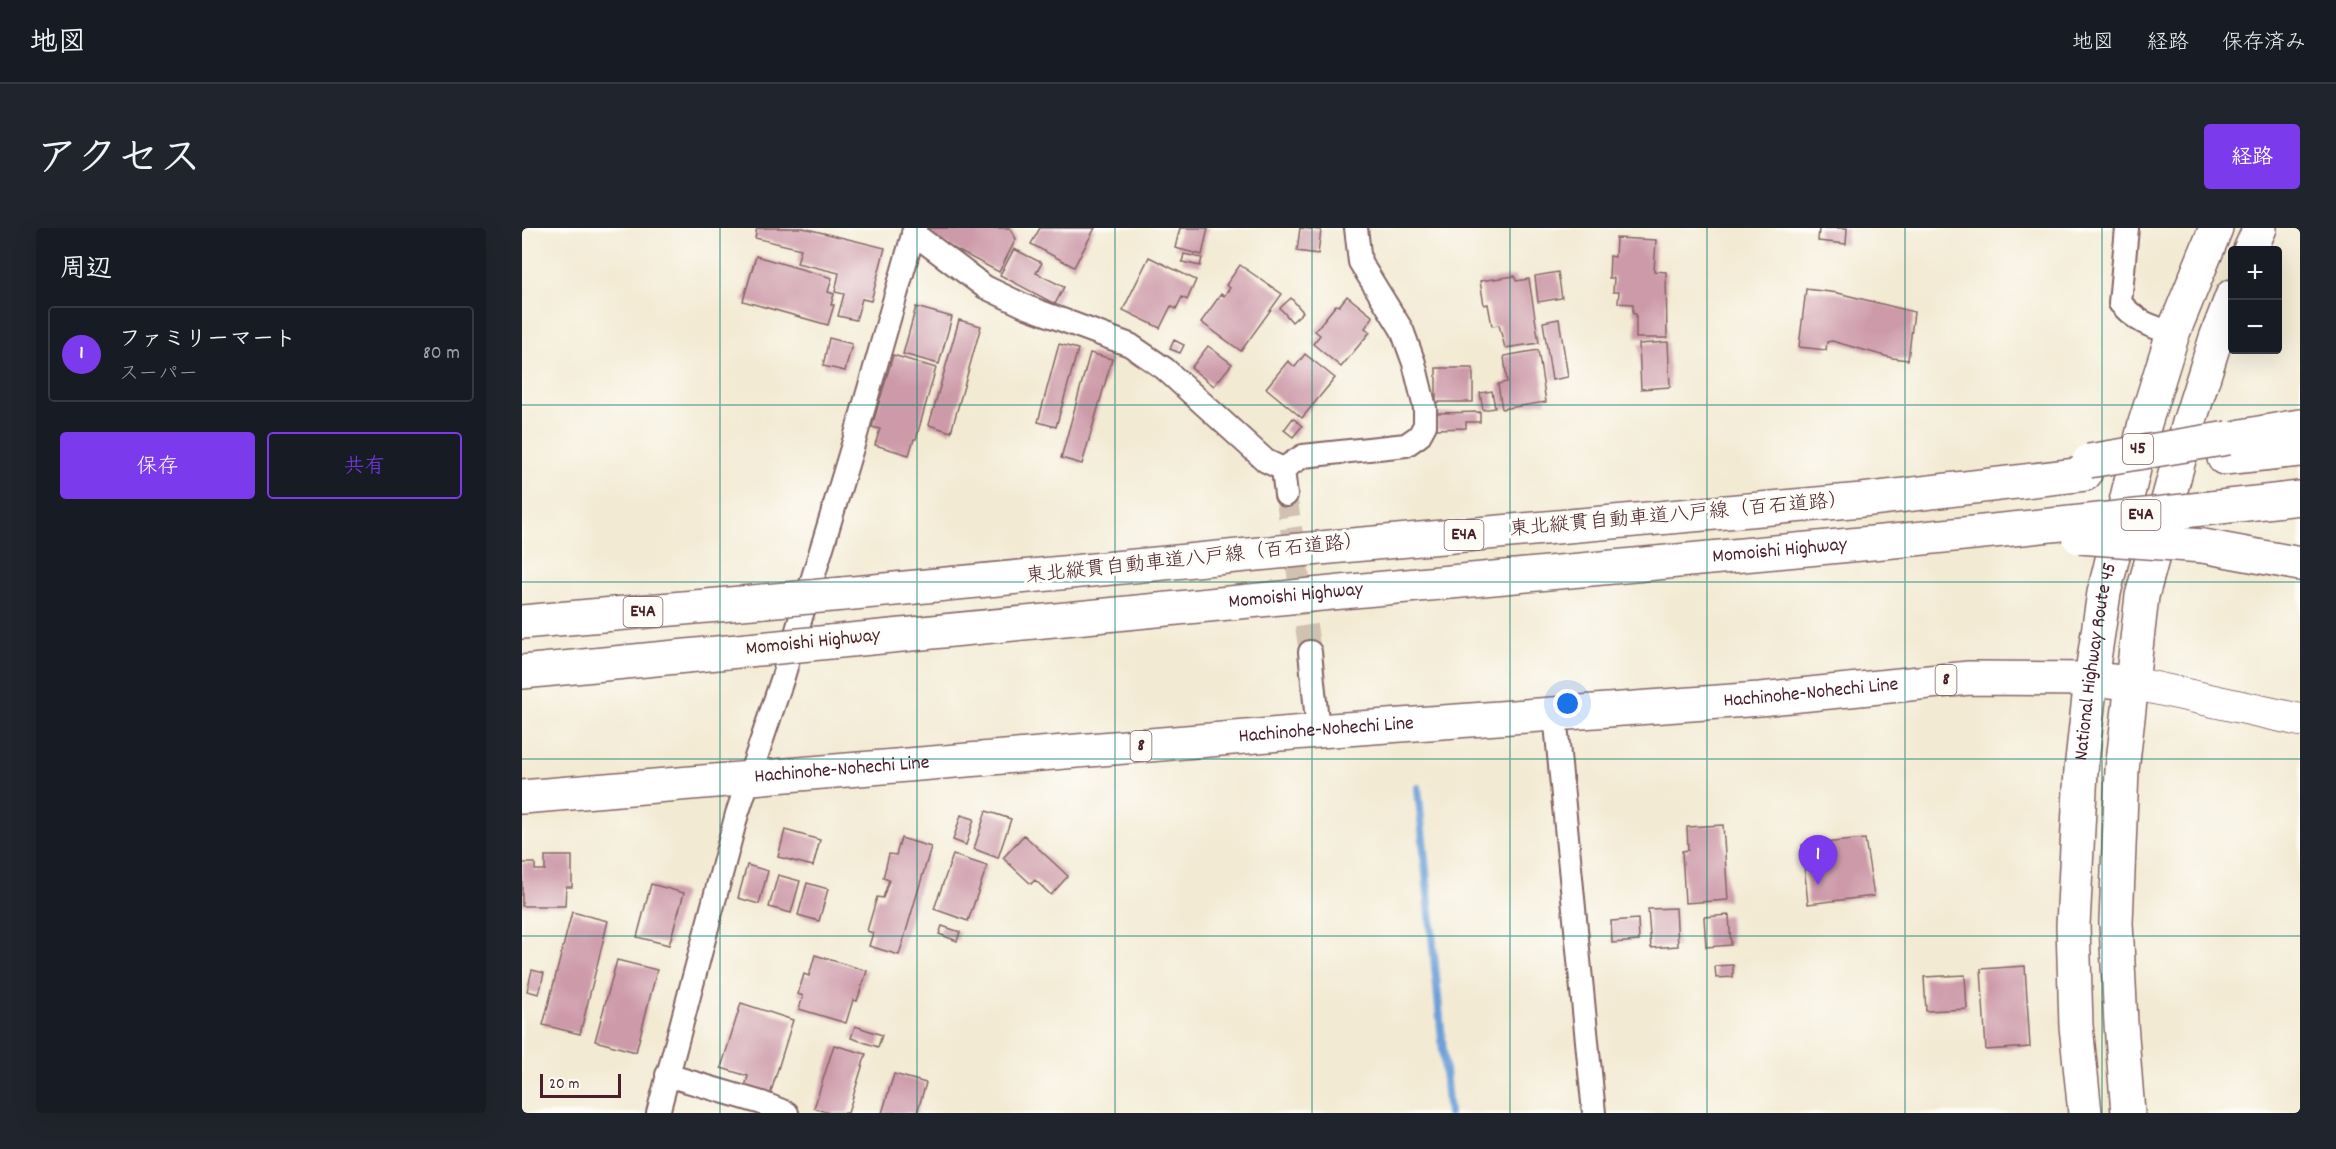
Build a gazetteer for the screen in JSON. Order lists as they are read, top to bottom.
{
  "streets": {
    "main road": [
      "45",
      "E4A",
      "東北縦貫自動車道八戸線（百石道路）",
      "Momoishi Highway",
      "National Highway Route 45",
      "8",
      "Hachinohe-Nohechi Line"
    ]
  },
  "crossings": [
    ["E4A", "Momoishi Highway"],
    ["National Highway Route 45", "Hachinohe-Nohechi Line"]
  ],
  "scale_bar": "20 m",
  "page": {
    "header": "地図",
    "nav": ["地図", "経路", "保存済み"],
    "title": "アクセス",
    "buttons": [
      "経路",
      ["保存", "共有"]
    ],
    "heading": "周辺",
    "map_buttons": ["+", "−"],
    "list": [
      {
        "mark": "1",
        "name": "ファミリーマート",
        "note": "スーパー",
        "value": "80 m"
      }
    ],
    "pins": "1",
    "scale": "20 m"
  }
}
